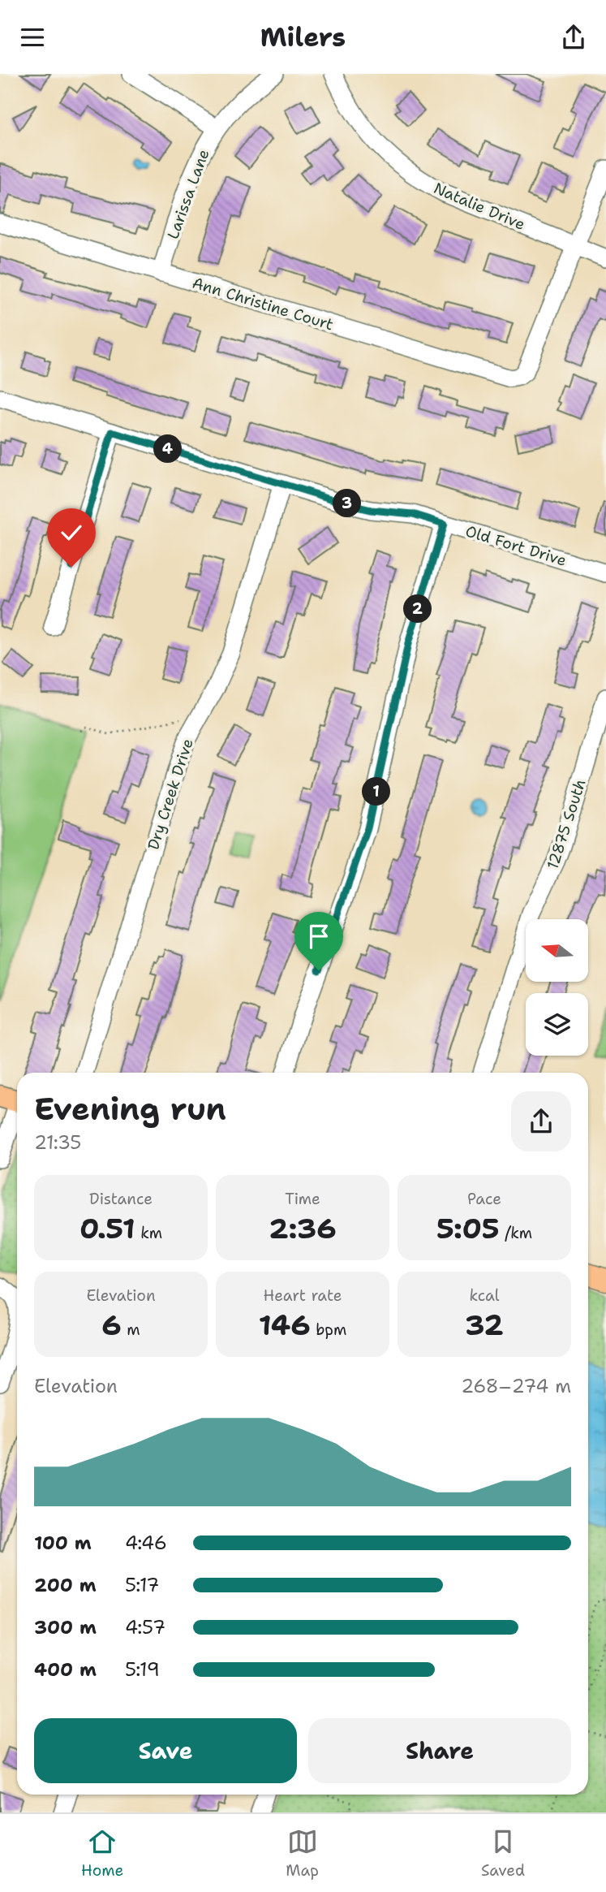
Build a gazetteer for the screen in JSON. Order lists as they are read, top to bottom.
{
  "streets": {
    "street": [
      "Larissa Lane",
      "Natalie Drive",
      "Ann Christine Court",
      "Old Fort Drive",
      "Dry Creek Drive",
      "12875 South"
    ]
  },
  "crossings": [
    ["Larissa Lane", "Ann Christine Court"],
    ["Natalie Drive", "Ann Christine Court"],
    ["Old Fort Drive", "Dry Creek Drive"]
  ],
  "north": "left",
  "page": {
    "header": "Milers",
    "pins": [
      "4",
      "3",
      "2",
      "1"
    ],
    "heading": ["Evening run", "21:35"],
    "stats": [
      ["Distance", "0.51 km"],
      ["Time", "2:36"],
      ["Pace", "5:05 /km"],
      ["Elevation", "6 m"],
      ["Heart rate", "146 bpm"],
      ["kcal", "32"]
    ],
    "chart": ["Elevation", "268–274 m"],
    "list": [
      {
        "name": "100 m",
        "note": "4:46"
      },
      {
        "name": "200 m",
        "note": "5:17"
      },
      {
        "name": "300 m",
        "note": "4:57"
      },
      {
        "name": "400 m",
        "note": "5:19"
      }
    ],
    "buttons": ["Save", "Share"],
    "tabs": ["Home", "Map", "Saved"]
  }
}
